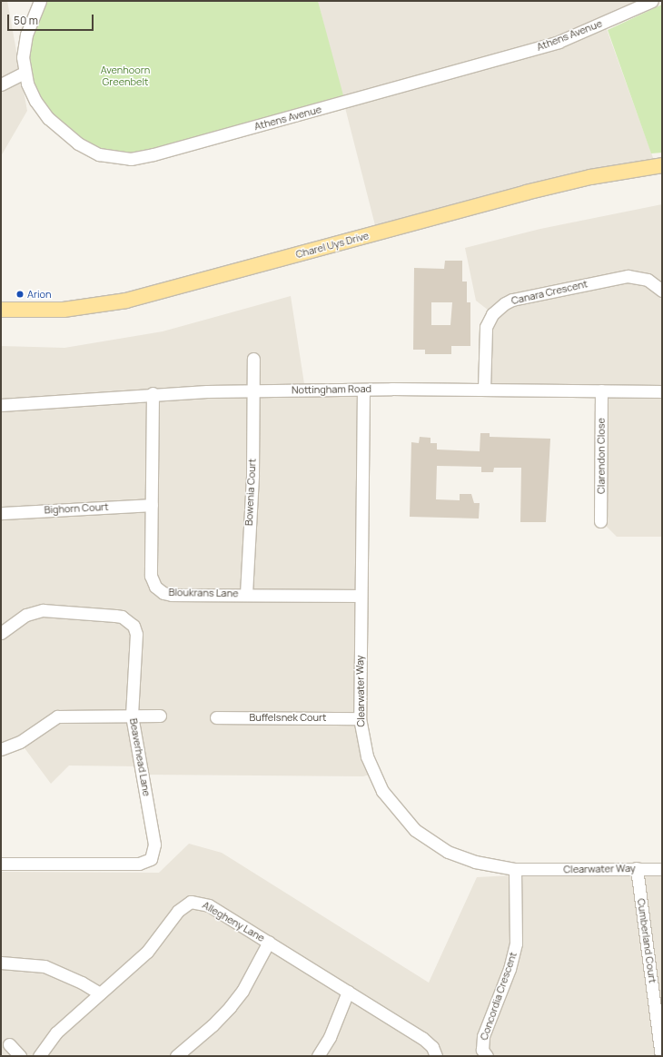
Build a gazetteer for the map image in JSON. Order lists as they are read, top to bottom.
{
  "streets": {
    "main road": ["Charel Uys Drive"],
    "street": [
      "Athens Avenue",
      "Canara Crescent",
      "Nottingham Road",
      "Clarendon Close",
      "Bowenia Court",
      "Bighorn Court",
      "Bloukrans Lane",
      "Clearwater Way",
      "Buffelsnek Court",
      "Beaverhead Lane",
      "Allegheny Lane",
      "Cumberland Court",
      "Concordia Crescent"
    ]
  },
  "crossings": [
    ["Canara Crescent", "Nottingham Road"],
    ["Nottingham Road", "Clarendon Close"],
    ["Nottingham Road", "Bowenia Court"],
    ["Nottingham Road", "Bloukrans Lane"],
    ["Nottingham Road", "Clearwater Way"],
    ["Bowenia Court", "Bloukrans Lane"],
    ["Bighorn Court", "Bloukrans Lane"],
    ["Bloukrans Lane", "Clearwater Way"],
    ["Clearwater Way", "Buffelsnek Court"],
    ["Clearwater Way", "Cumberland Court"],
    ["Clearwater Way", "Concordia Crescent"]
  ],
  "parks": ["Avenhoorn Greenbelt"],
  "places": ["Arion"],
  "scale_bar": "50 m"
}
